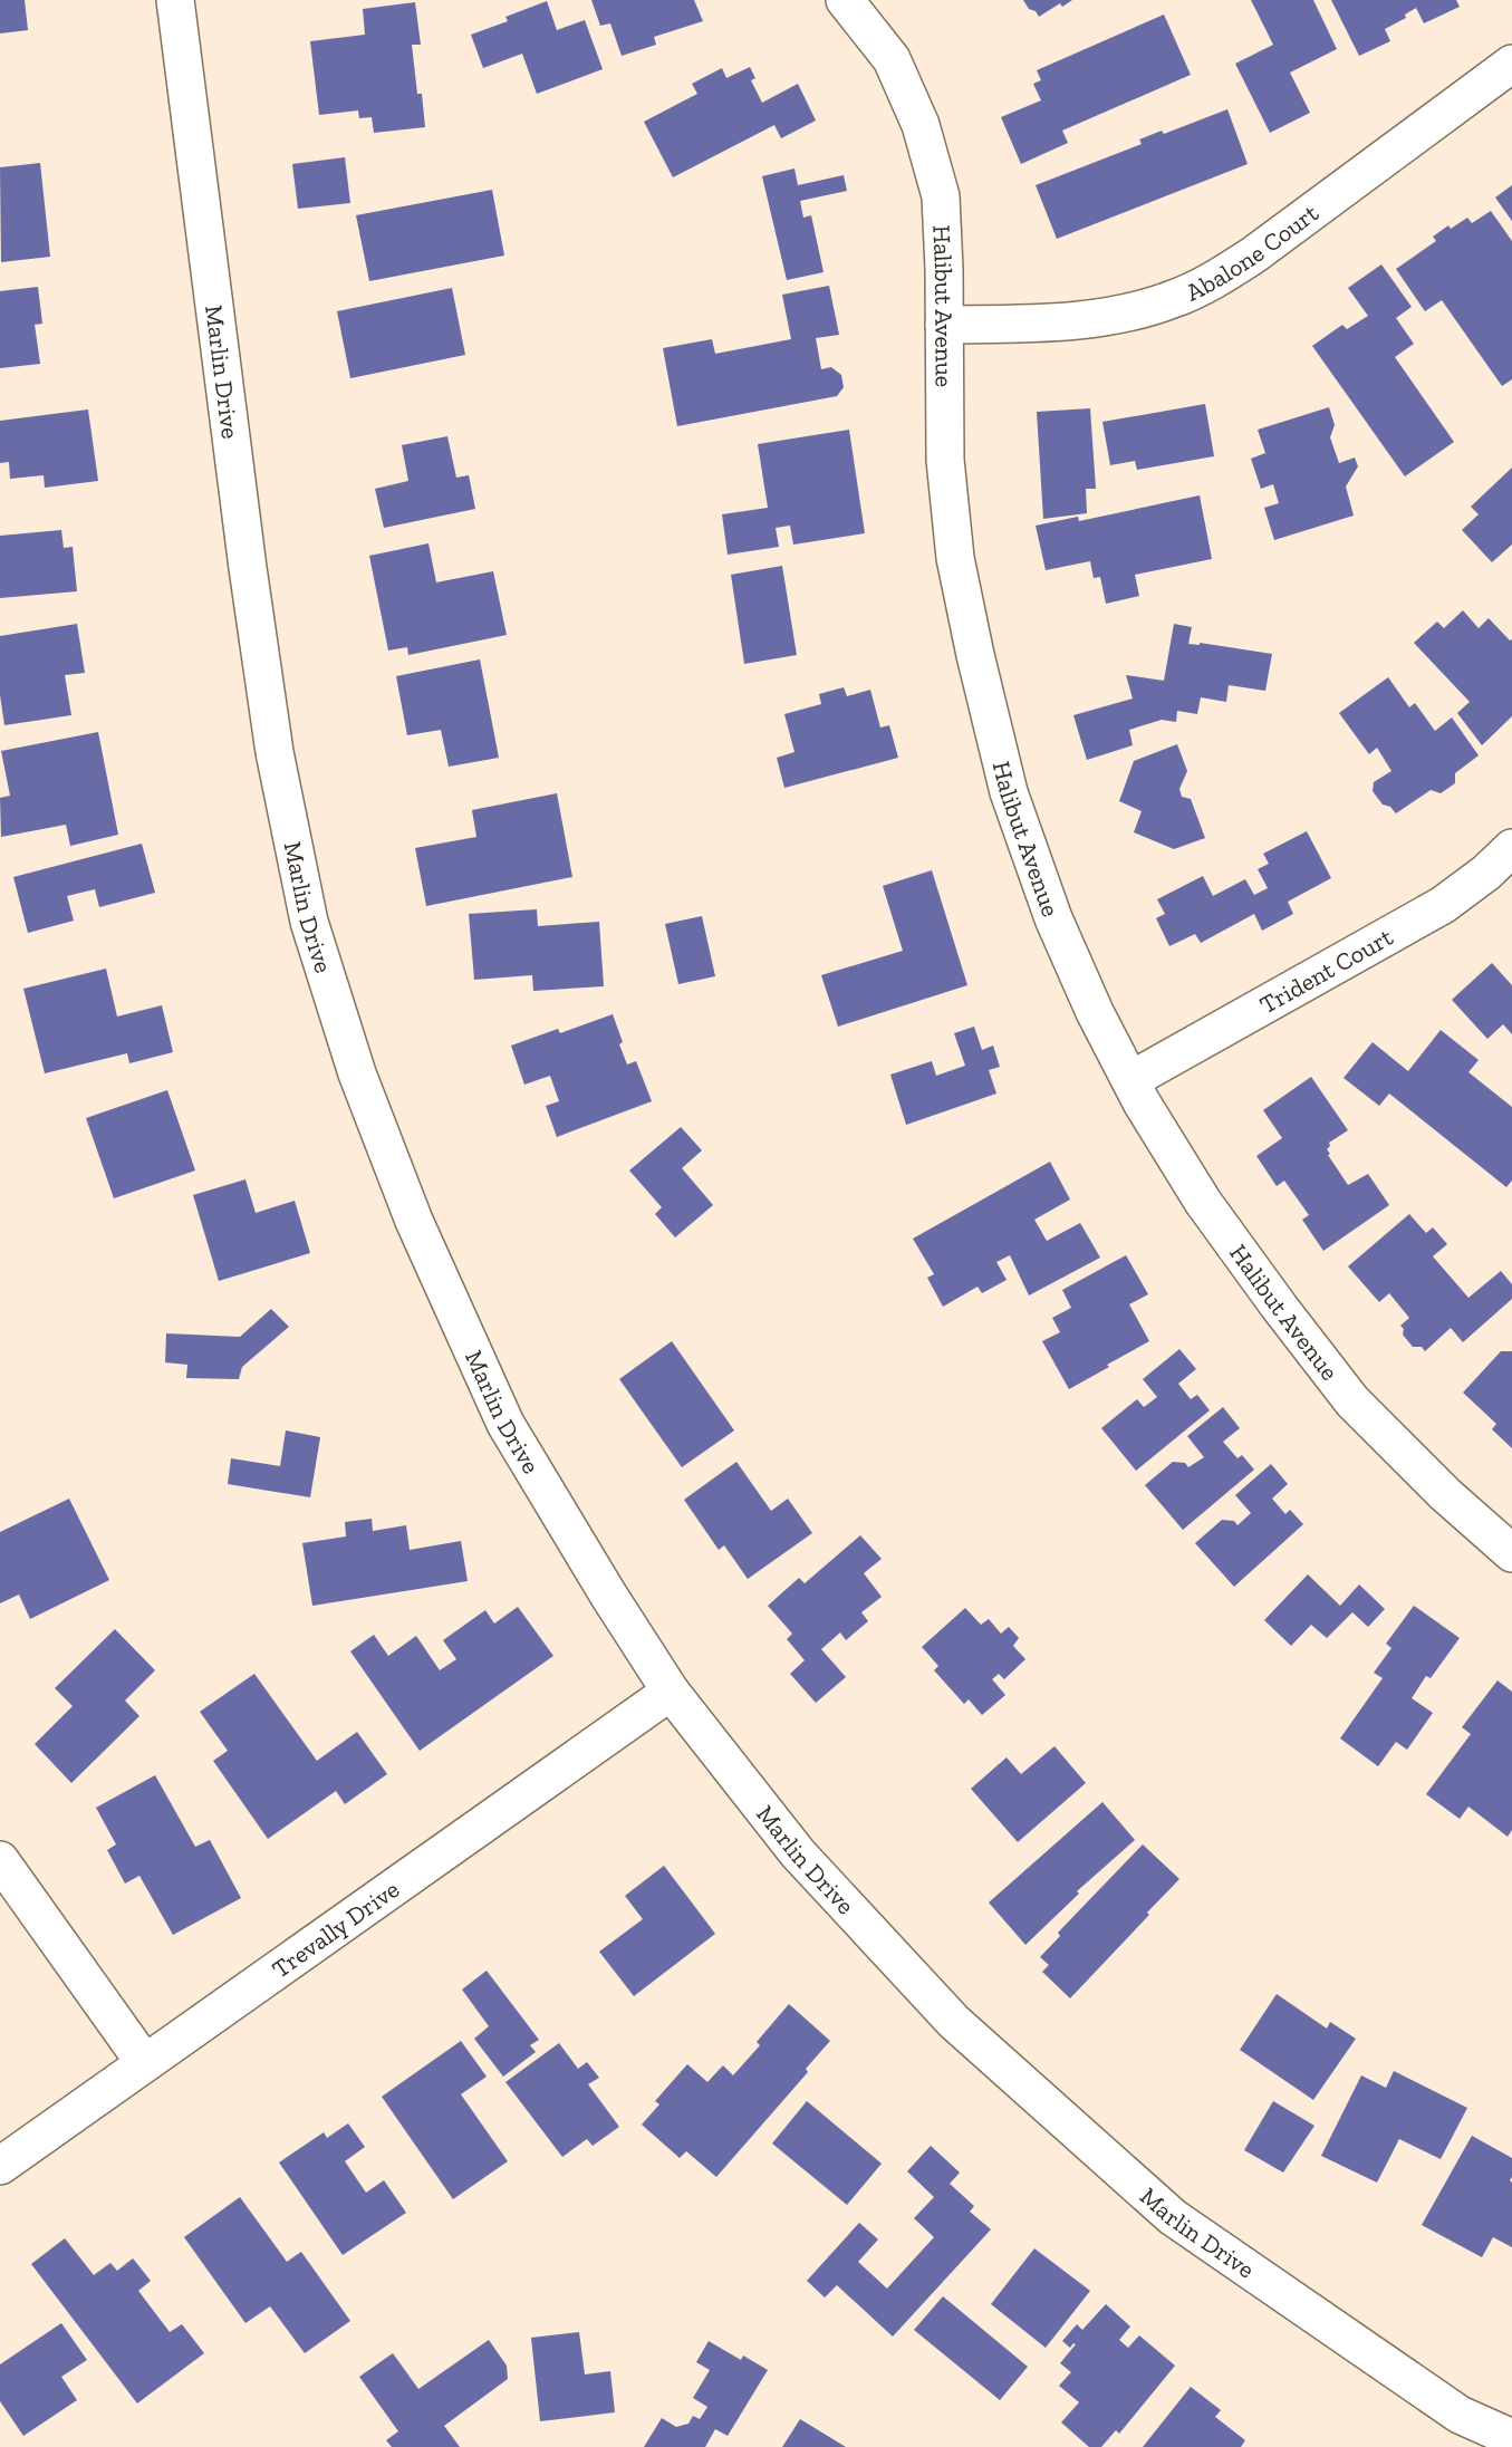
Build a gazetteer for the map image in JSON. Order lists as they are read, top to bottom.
{
  "streets": {
    "street": [
      "Abalone Court",
      "Halibut Avenue",
      "Marlin Drive",
      "Trident Court",
      "Trevally Drive"
    ]
  },
  "crossings": [
    ["Abalone Court", "Halibut Avenue"],
    ["Halibut Avenue", "Trident Court"],
    ["Marlin Drive", "Trevally Drive"]
  ]
}
